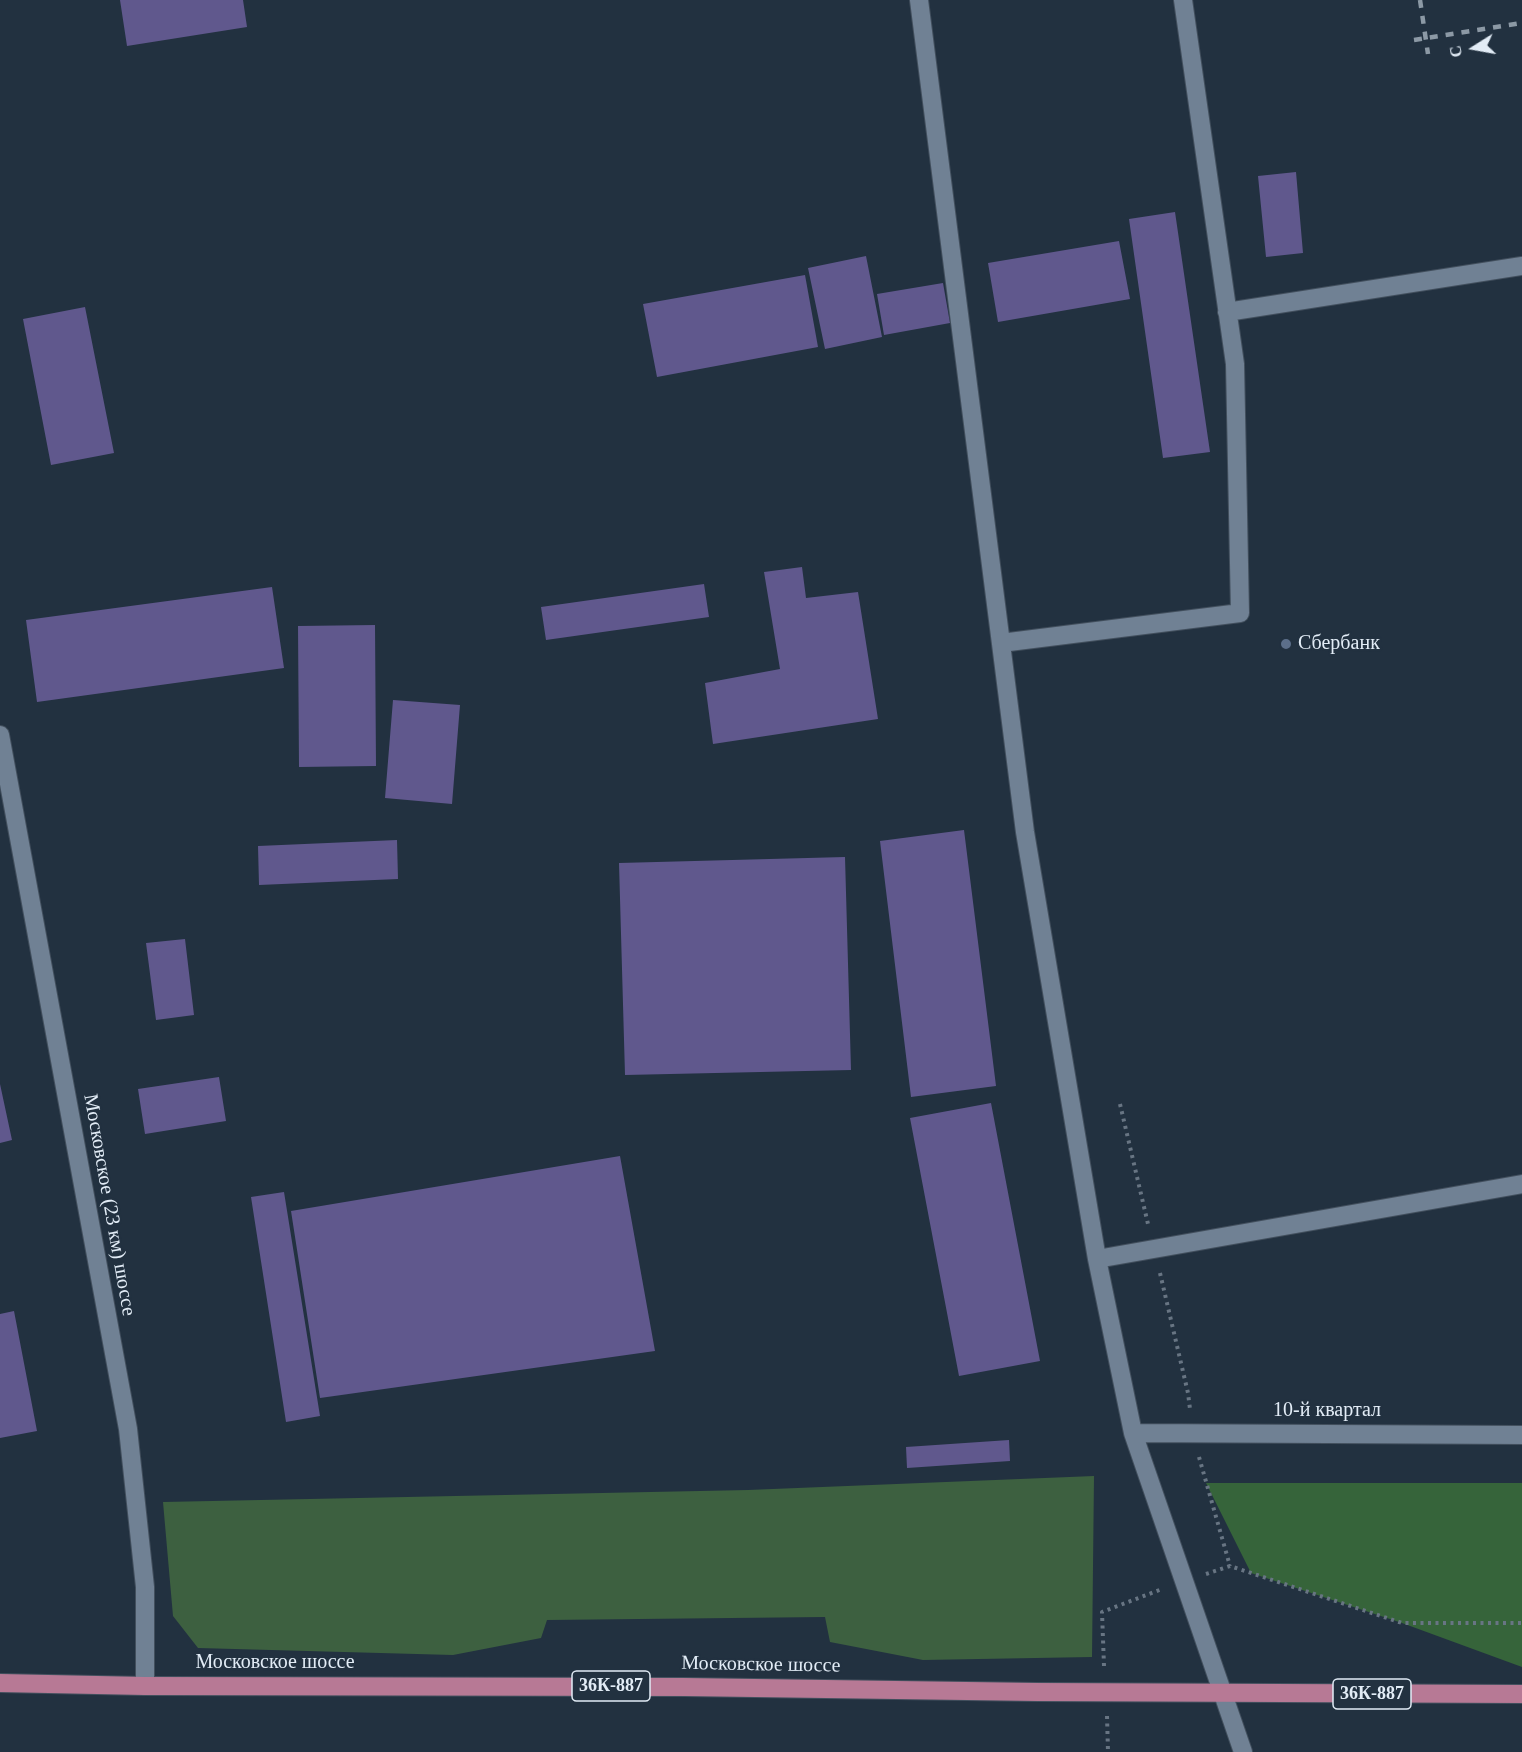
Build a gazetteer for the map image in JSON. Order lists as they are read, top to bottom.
{
  "streets": {
    "main road": ["Московское шоссе", "36К-887"],
    "street": ["Московское (23 км) шоссе", "10-й квартал"]
  },
  "crossings": [
    ["Московское (23 км) шоссе", "Московское шоссе"]
  ],
  "places": ["Сбербанк"],
  "north": "left"
}
